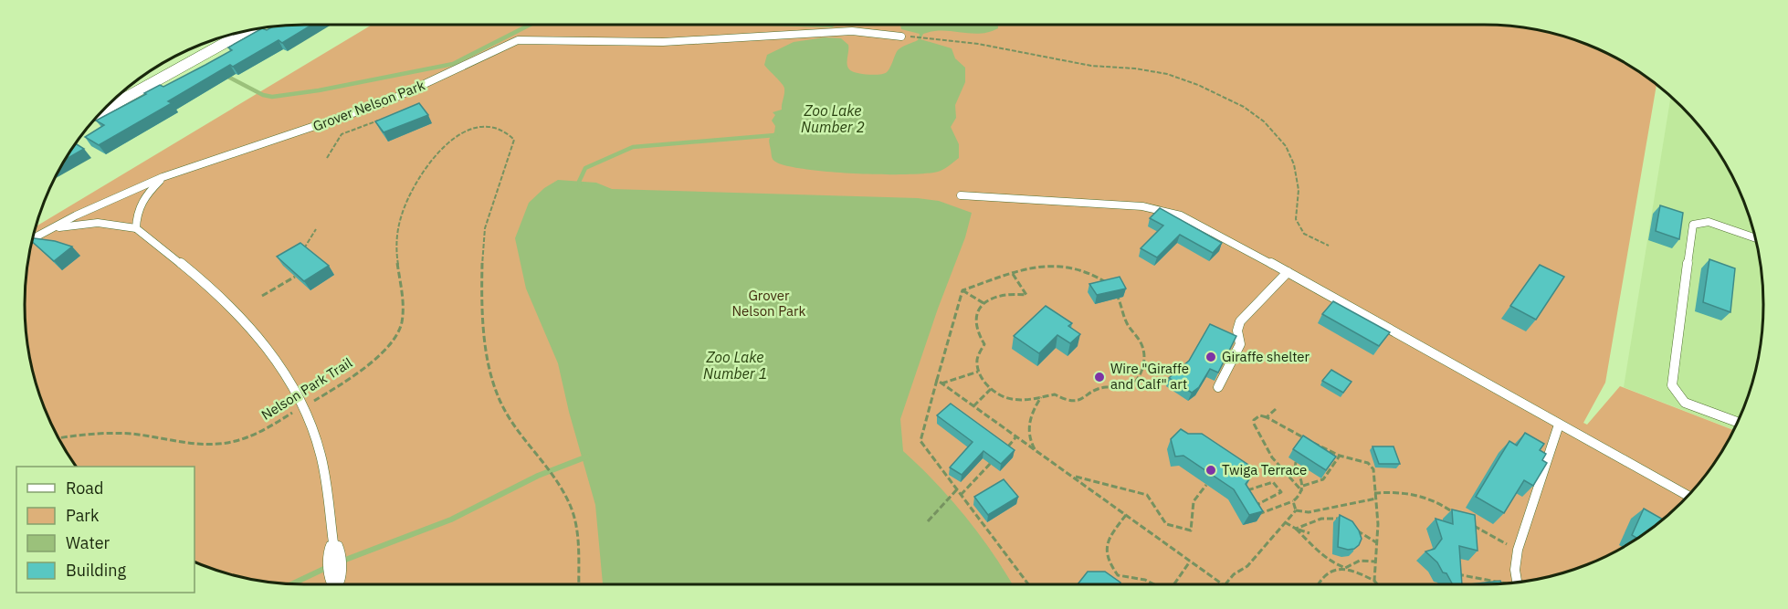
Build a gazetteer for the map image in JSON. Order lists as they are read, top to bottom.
{
  "streets": {
    "lane": ["Grover Nelson Park"],
    "path": ["Nelson Park Trail"]
  },
  "water": ["Zoo Lake Number 2", "Zoo Lake Number 1"],
  "parks": ["Grover Nelson Park"],
  "places": ["Giraffe shelter", "Wire \"Giraffe and Calf\" art", "Twiga Terrace"],
  "legend": [
    "Road",
    "Park",
    "Water",
    "Building"
  ]
}
